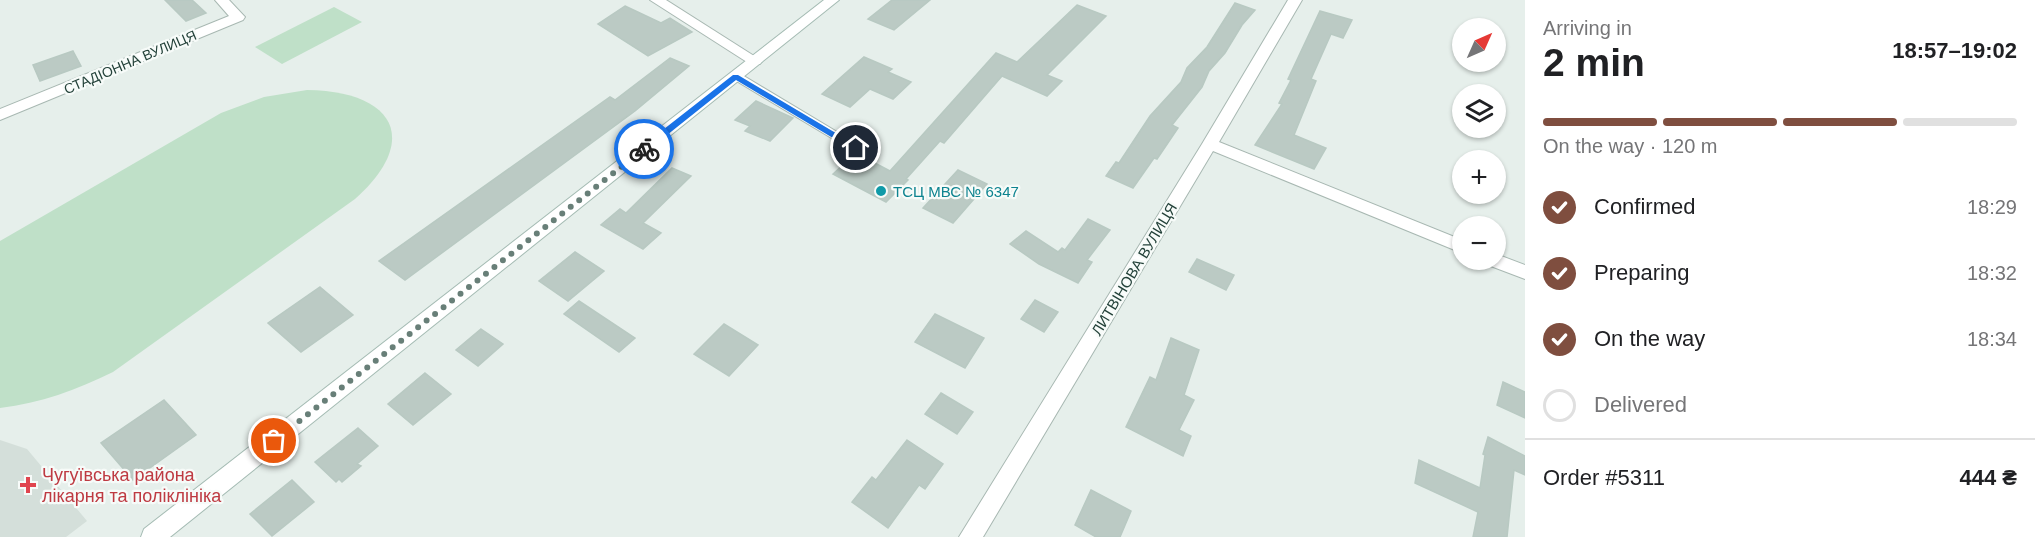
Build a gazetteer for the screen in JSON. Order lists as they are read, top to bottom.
{
  "streets": {
    "street": ["СТАДІОННА ВУЛИЦЯ", "ЛИТВІНОВА ВУЛИЦЯ"]
  },
  "places": {
    "other": ["ТСЦ МВС № 6347"],
    "health": ["Чугуївська района лікарня та поліклініка"]
  },
  "north": "top right",
  "page": {
    "heading": ["2 min", "Arriving in", "18:57–19:02"],
    "panel": ["Order #5311", "444 ₴"],
    "map_buttons": ["+", "−"],
    "bar": "On the way · 120 m",
    "list": [
      ["Confirmed", "18:29"],
      ["Preparing", "18:32"],
      ["On the way", "18:34"],
      "Delivered"
    ]
  }
}
